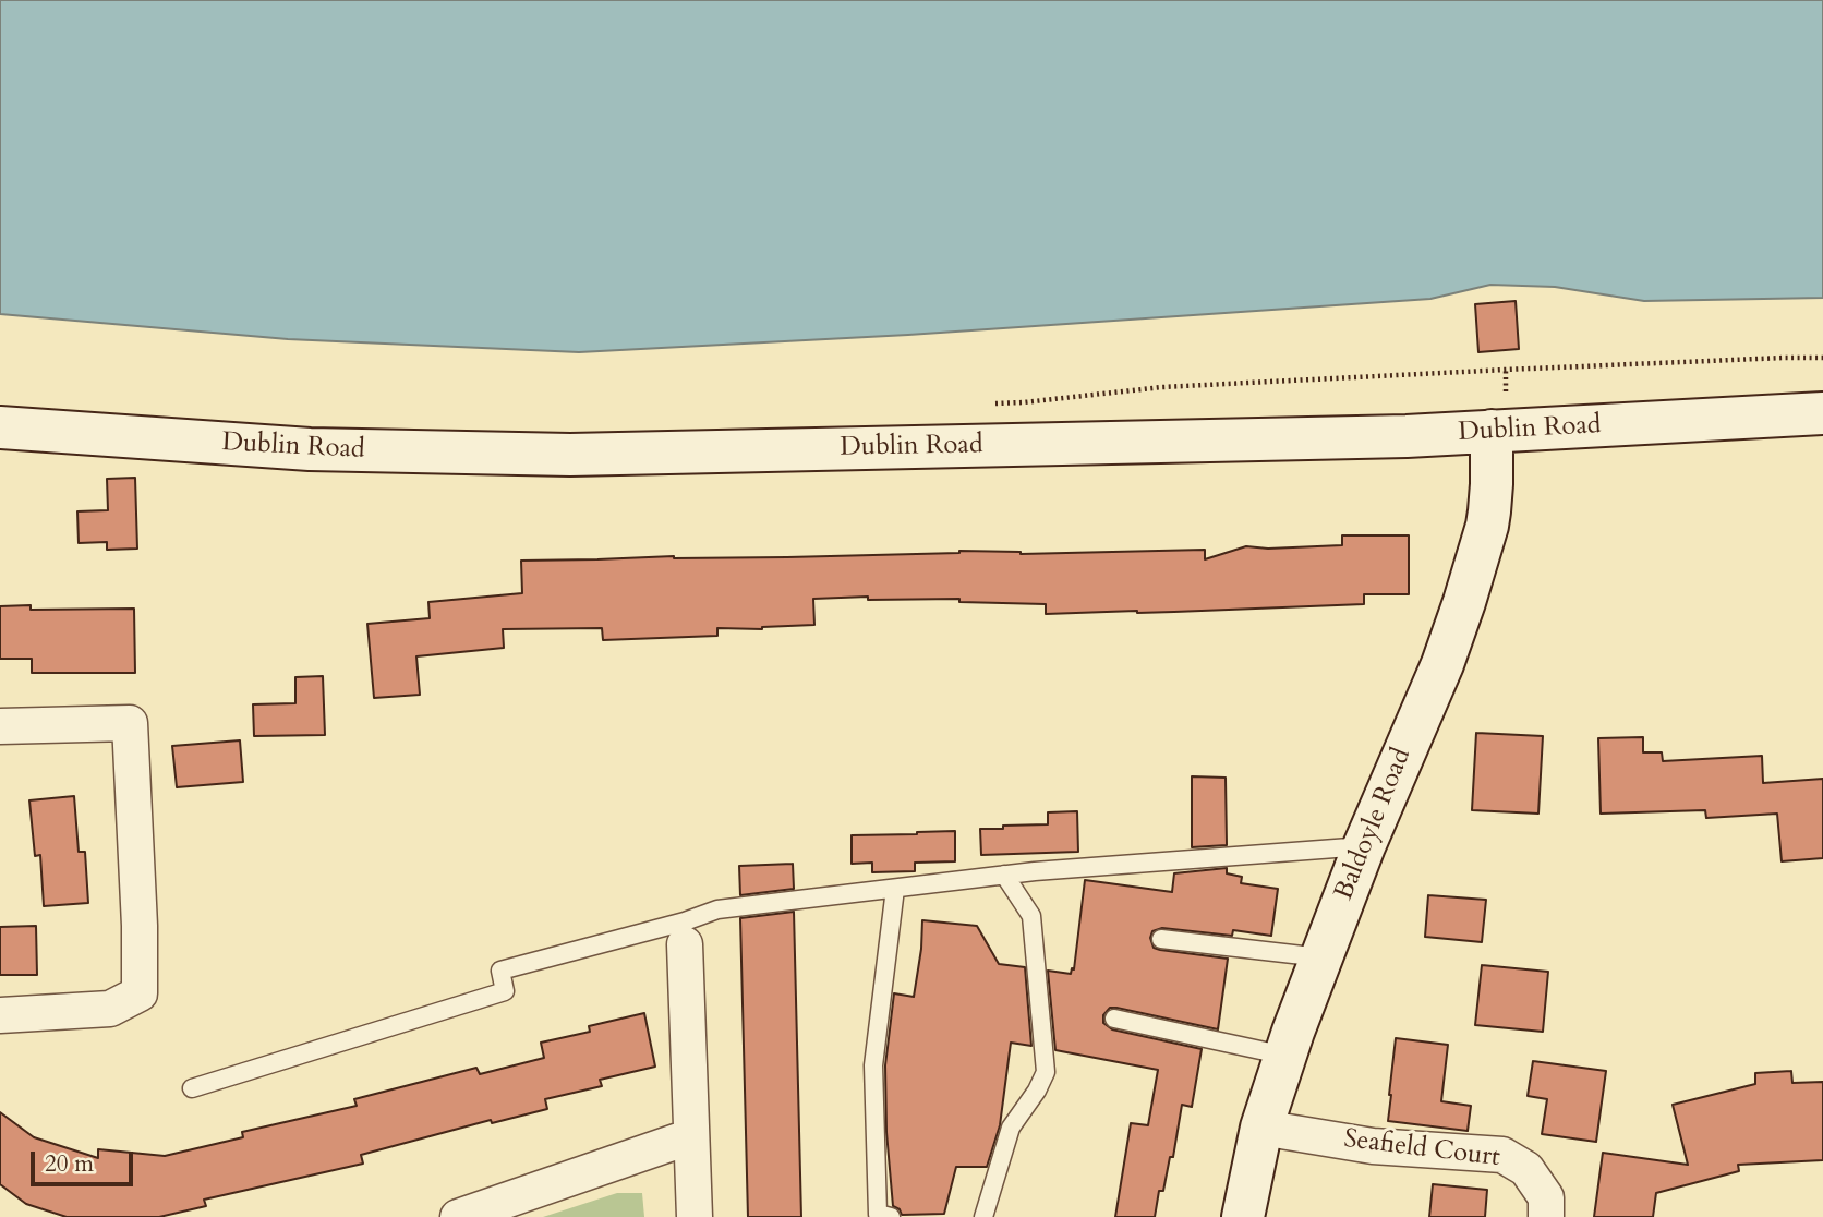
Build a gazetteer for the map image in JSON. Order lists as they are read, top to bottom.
{
  "streets": {
    "main road": ["Dublin Road", "Baldoyle Road"],
    "street": ["Seafield Court"]
  },
  "crossings": [
    ["Dublin Road", "Baldoyle Road"],
    ["Baldoyle Road", "Seafield Court"]
  ],
  "scale_bar": "20 m"
}
